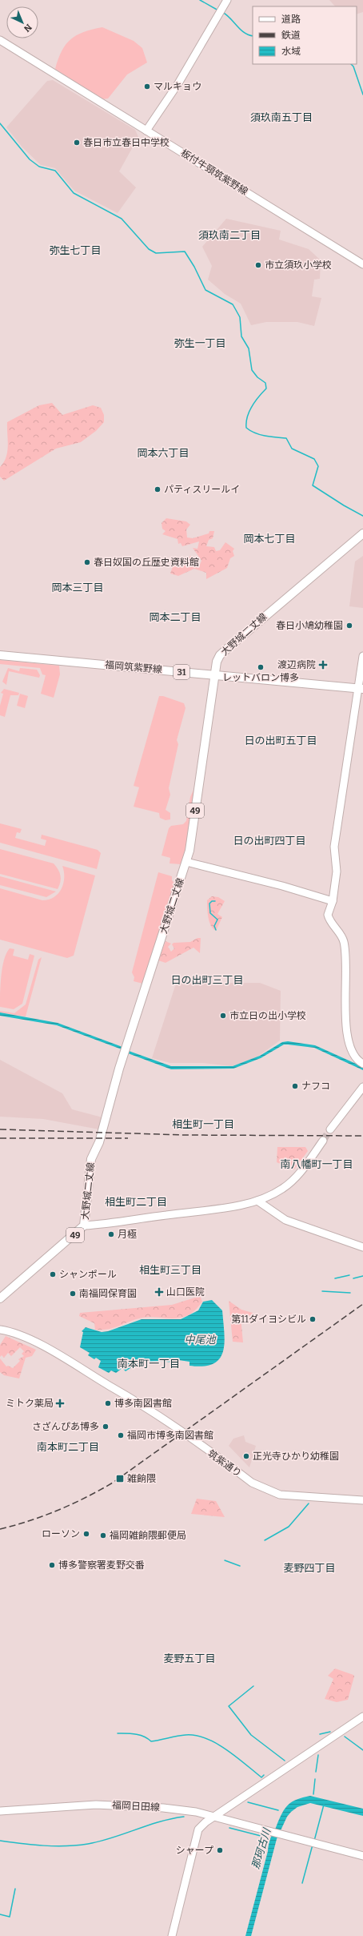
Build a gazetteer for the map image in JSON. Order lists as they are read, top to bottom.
{
  "streets": {
    "main road": [
      "大野城二丈線",
      "福岡筑紫野線",
      "31",
      "49"
    ],
    "street": ["板付牛頸筑紫野線", "筑紫通り", "福岡日田線"]
  },
  "crossings": [
    ["大野城二丈線", "福岡筑紫野線"]
  ],
  "districts": [
    "須玖南五丁目",
    "須玖南二丁目",
    "弥生七丁目",
    "弥生一丁目",
    "岡本六丁目",
    "岡本七丁目",
    "岡本三丁目",
    "岡本二丁目",
    "日の出町五丁目",
    "日の出町四丁目",
    "日の出町三丁目",
    "相生町一丁目",
    "南八幡町一丁目",
    "相生町二丁目",
    "相生町三丁目",
    "南本町一丁目",
    "南本町二丁目",
    "麦野四丁目",
    "麦野五丁目"
  ],
  "water": ["中尾池", "那珂古川"],
  "places": {
    "other": [
      "マルキョウ",
      "春日市立春日中学校",
      "市立須玖小学校",
      "パティスリールイ",
      "春日奴国の丘歴史資料館",
      "春日小鳩幼稚園",
      "レットバロン博多",
      "市立日の出小学校",
      "ナフコ",
      "月極",
      "シャンポール",
      "南福岡保育園",
      "第11ダイヨシビル",
      "博多南図書館",
      "さざんぴあ博多",
      "福岡市博多南図書館",
      "正光寺ひかり幼稚園",
      "ローソン",
      "福岡雑餉隈郵便局",
      "博多警察署麦野交番",
      "シャープ"
    ],
    "health": ["渡辺病院", "山口医院", "ミトク薬局"],
    "transit": ["雑餉隈"]
  },
  "legend": ["道路", "鉄道", "水域"],
  "north": "bottom right"
}
